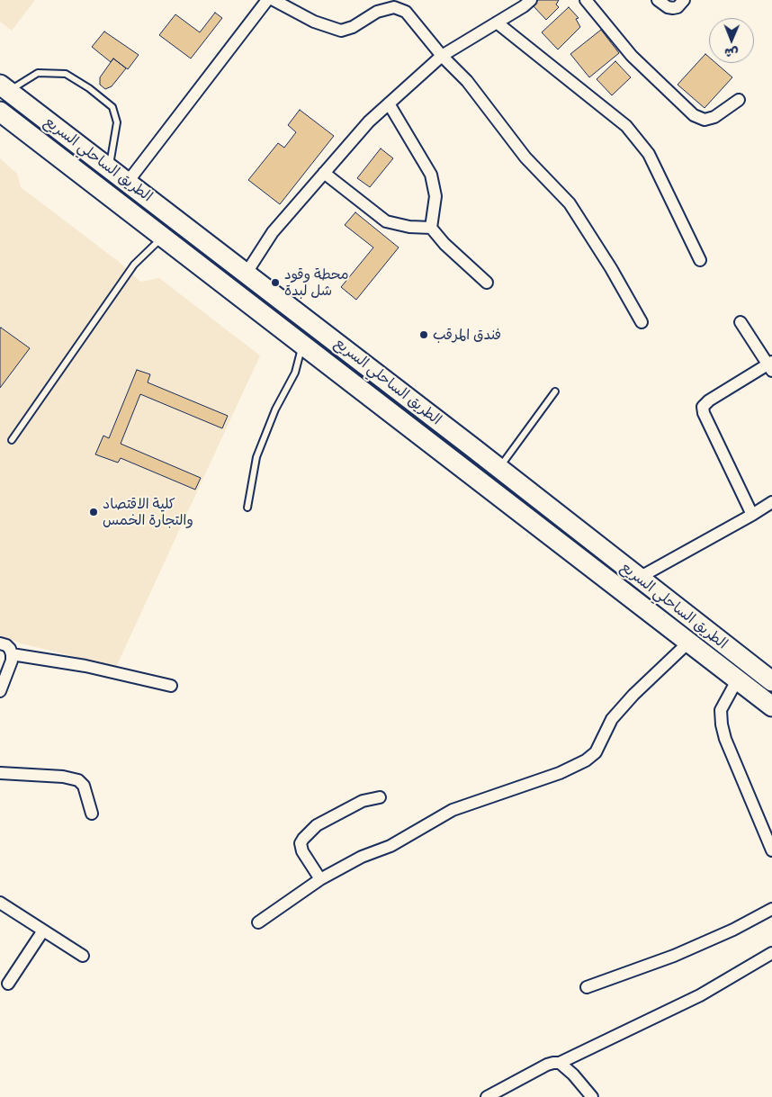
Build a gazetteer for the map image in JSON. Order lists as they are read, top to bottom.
{
  "streets": {
    "highway": ["الطريق الساحلي السريع"]
  },
  "places": ["محطة وقود شل لبدة", "فندق المرقب", "كلية الاقتصاد والتجارة الخمس"],
  "north": "bottom"
}
